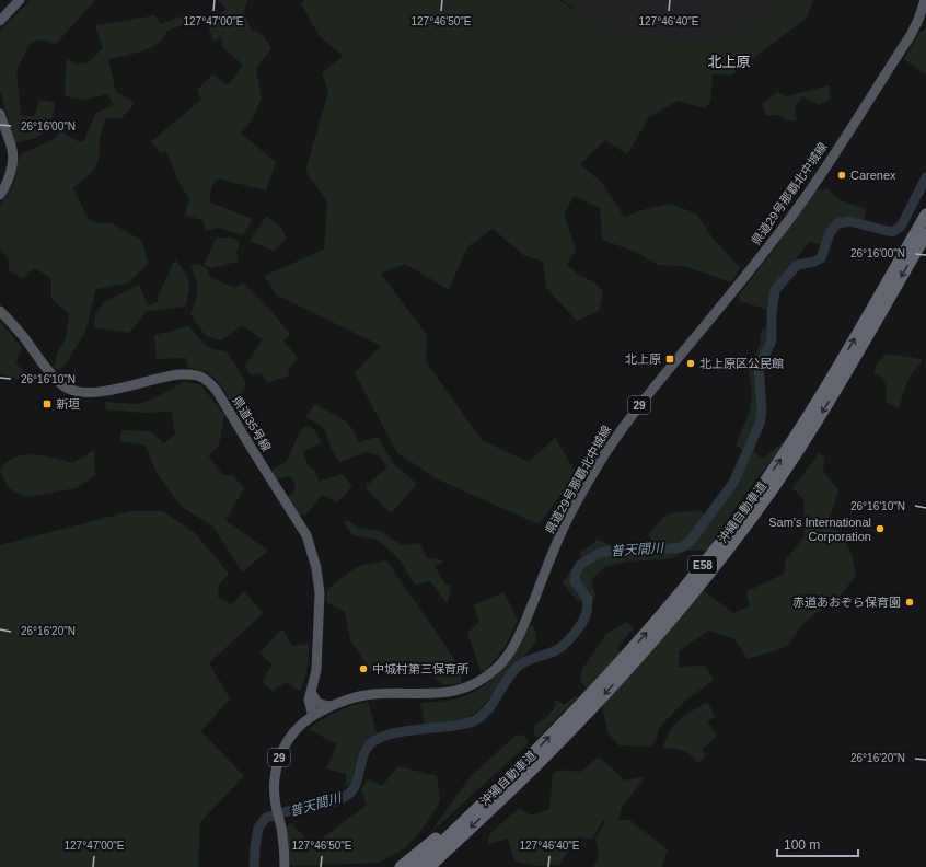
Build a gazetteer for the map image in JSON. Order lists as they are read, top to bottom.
{
  "streets": {
    "highway": ["沖縄自動車道", "E58"],
    "main road": ["県道29号那覇北中城線", "29", "県道35号線"]
  },
  "crossings": [
    ["県道29号那覇北中城線", "県道35号線"]
  ],
  "districts": ["北上原"],
  "water": ["普天間川"],
  "places": {
    "other": [
      "Carenex",
      "北上原区公民館",
      "Sam's International Corporation",
      "赤道あおぞら保育園",
      "中城村第三保育所"
    ],
    "transit": ["北上原", "新垣"]
  },
  "scale_bar": "100 m",
  "coordinates": [
    "127°47'00\"E",
    "127°46'50\"E",
    "127°46'40\"E",
    "26°16'00\"N",
    "26°16'10\"N",
    "26°16'20\"N"
  ]
}
